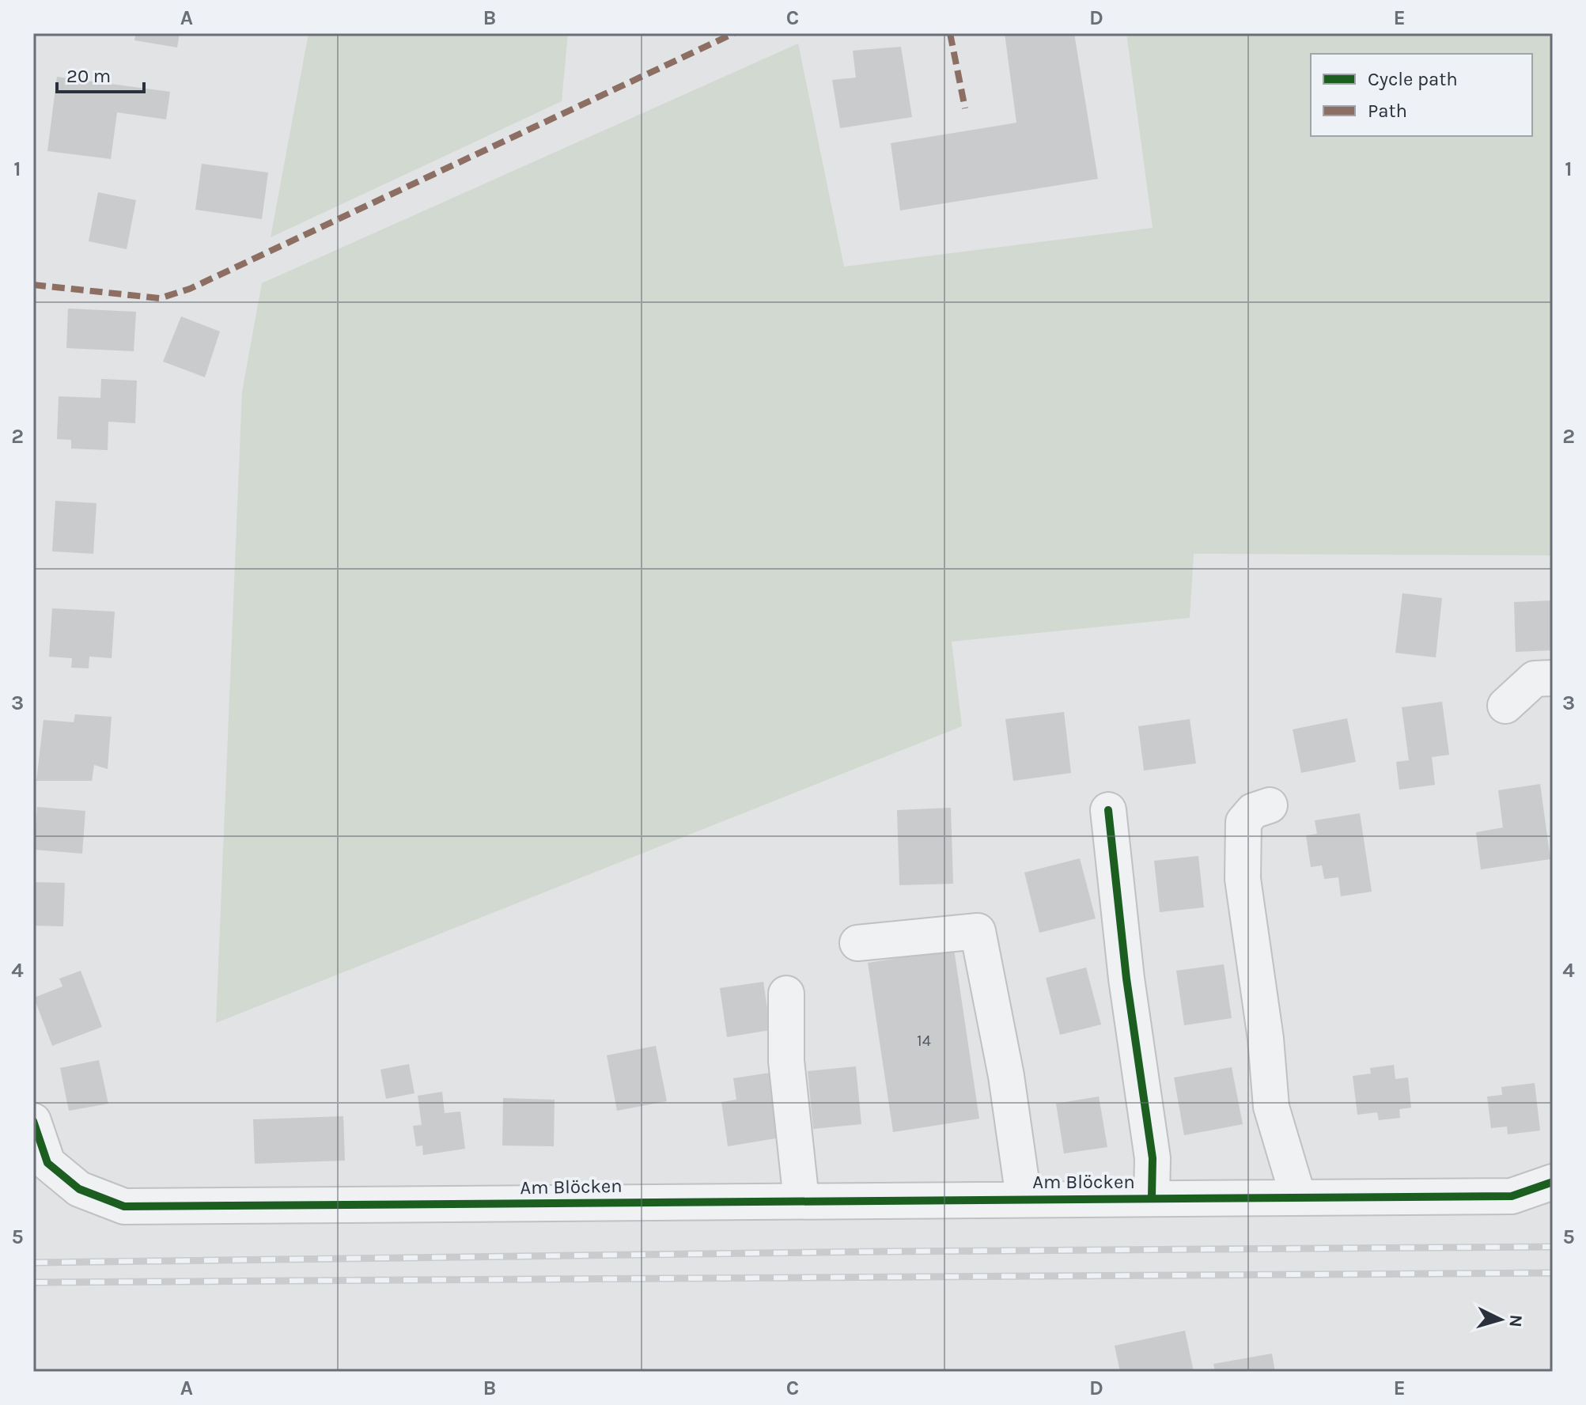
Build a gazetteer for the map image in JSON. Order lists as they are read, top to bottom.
{
  "streets": {
    "street": ["Am Blöcken"]
  },
  "house_numbers": ["14"],
  "legend": ["Cycle path", "Path"],
  "scale_bar": "20 m",
  "north": "right",
  "grid": {
    "columns": [
      "A",
      "B",
      "C",
      "D",
      "E"
    ],
    "rows": [
      "1",
      "2",
      "3",
      "4",
      "5"
    ]
  }
}
